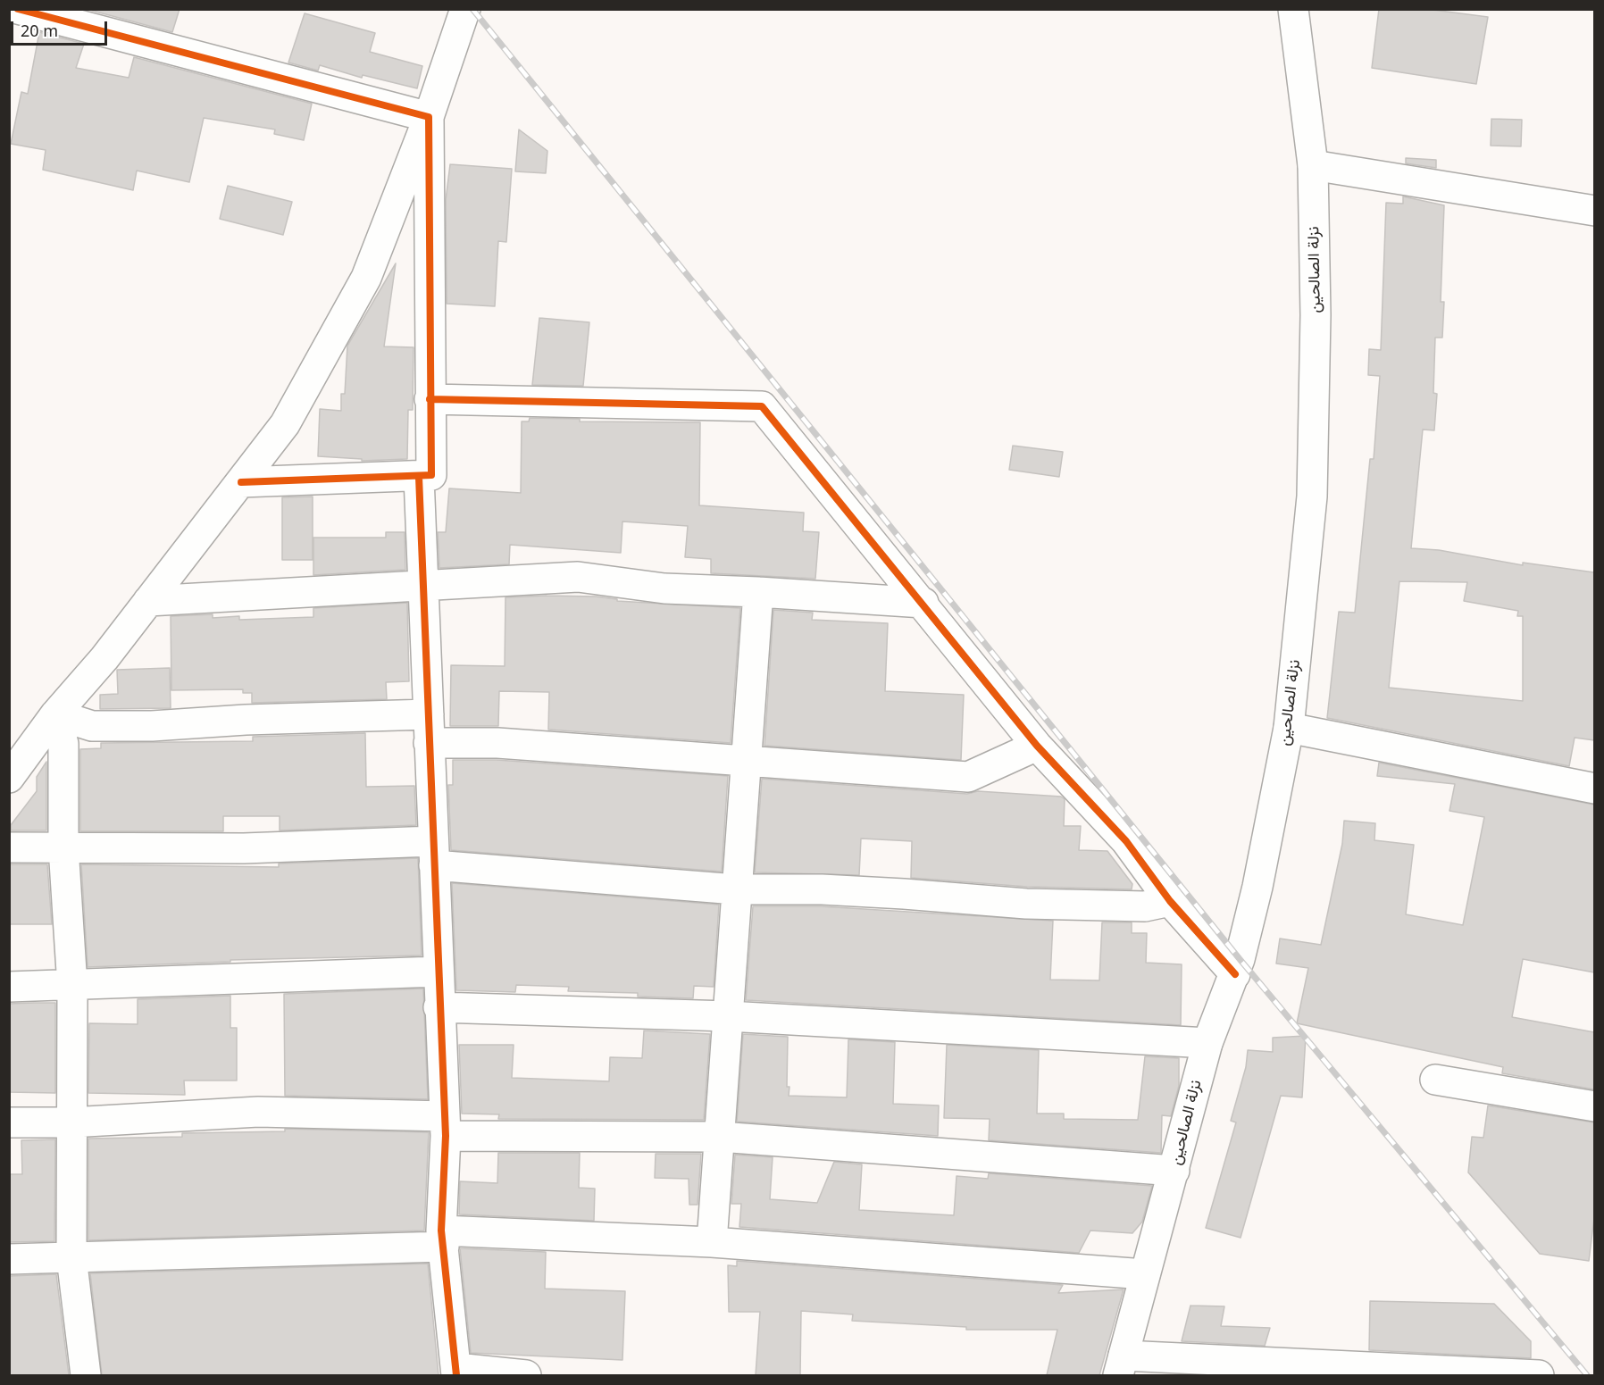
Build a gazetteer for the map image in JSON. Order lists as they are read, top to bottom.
{
  "streets": {
    "street": ["نزلة الصالحين"]
  },
  "scale_bar": "20 m"
}
